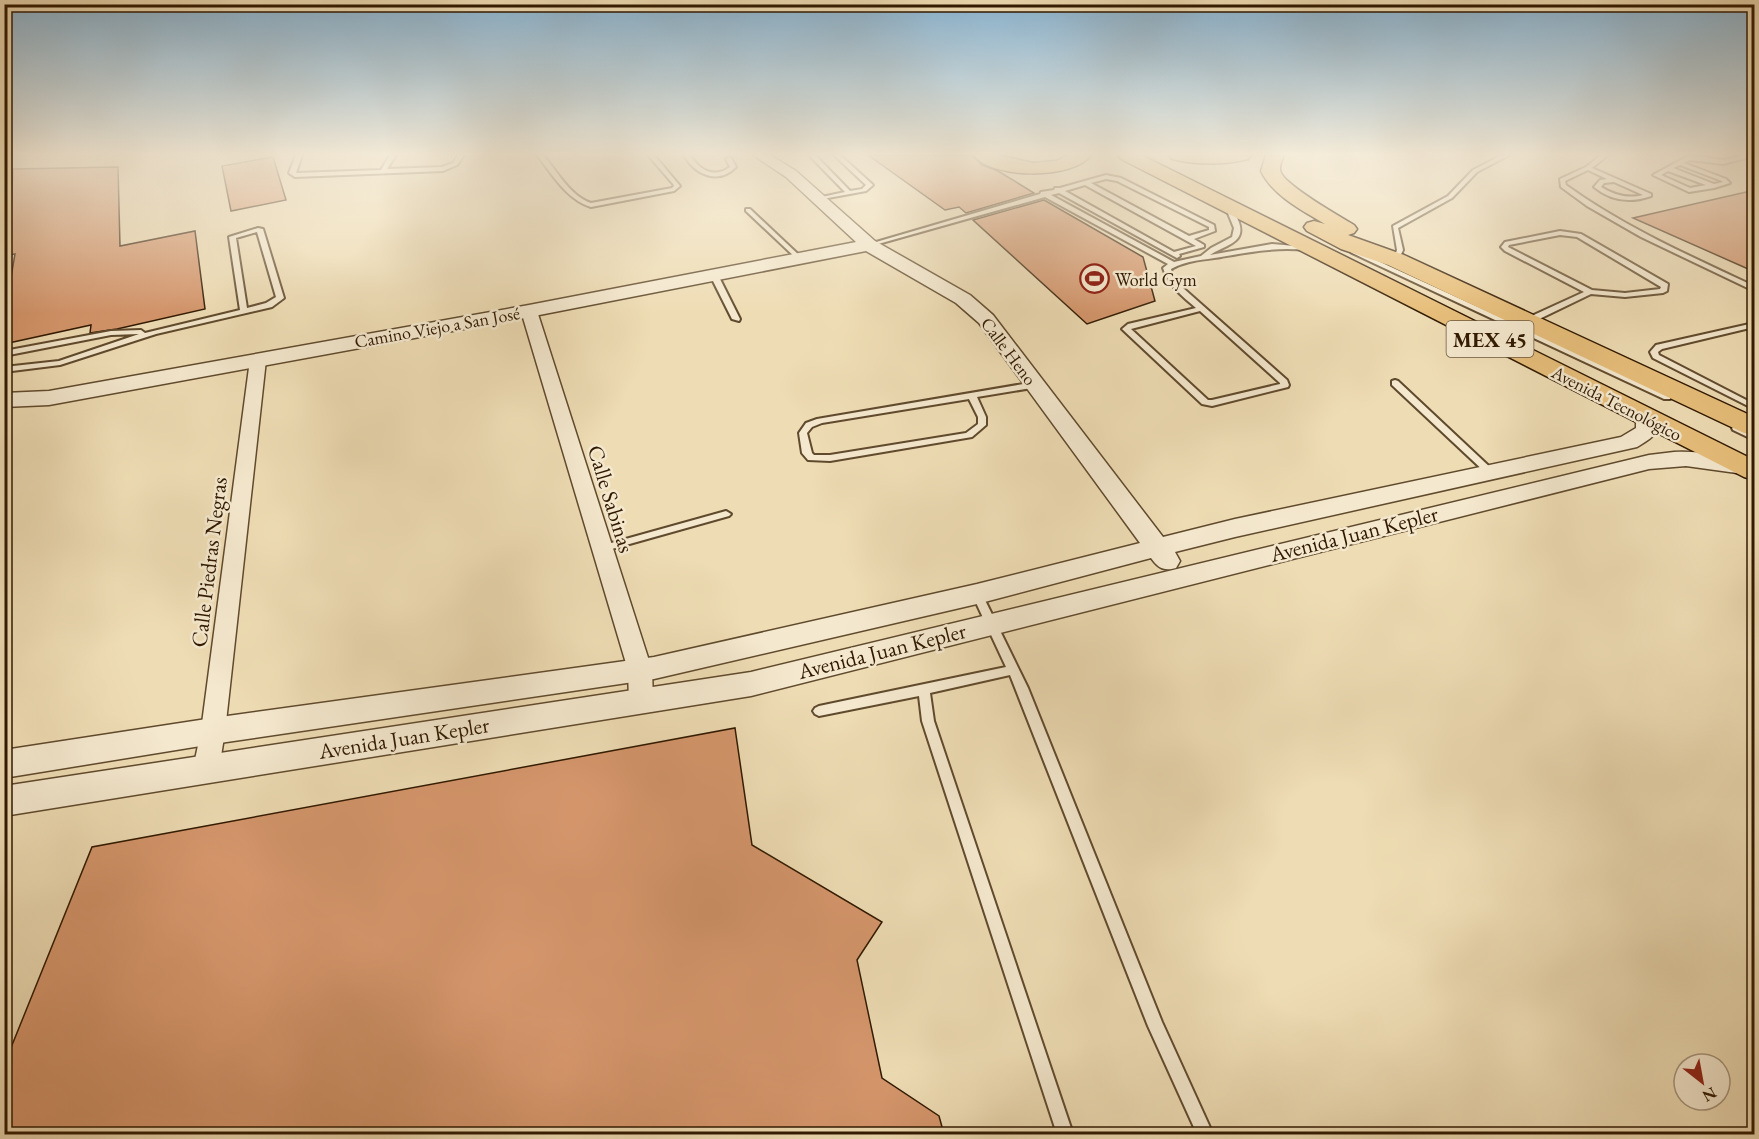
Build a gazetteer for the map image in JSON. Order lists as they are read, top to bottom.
{
  "streets": {
    "main road": ["MEX 45", "Avenida Tecnológico"],
    "street": [
      "Camino Viejo a San José",
      "Calle Heno",
      "Calle Sabinas",
      "Avenida Juan Kepler",
      "Calle Piedras Negras"
    ]
  },
  "crossings": [
    ["Camino Viejo a San José", "Calle Heno"],
    ["Camino Viejo a San José", "Calle Sabinas"],
    ["Camino Viejo a San José", "Calle Piedras Negras"],
    ["Calle Heno", "Avenida Juan Kepler"],
    ["Avenida Tecnológico", "Avenida Juan Kepler"],
    ["Calle Sabinas", "Avenida Juan Kepler"],
    ["Avenida Juan Kepler", "Calle Piedras Negras"]
  ],
  "places": {
    "sports": ["World Gym"]
  },
  "north": "bottom right"
}
